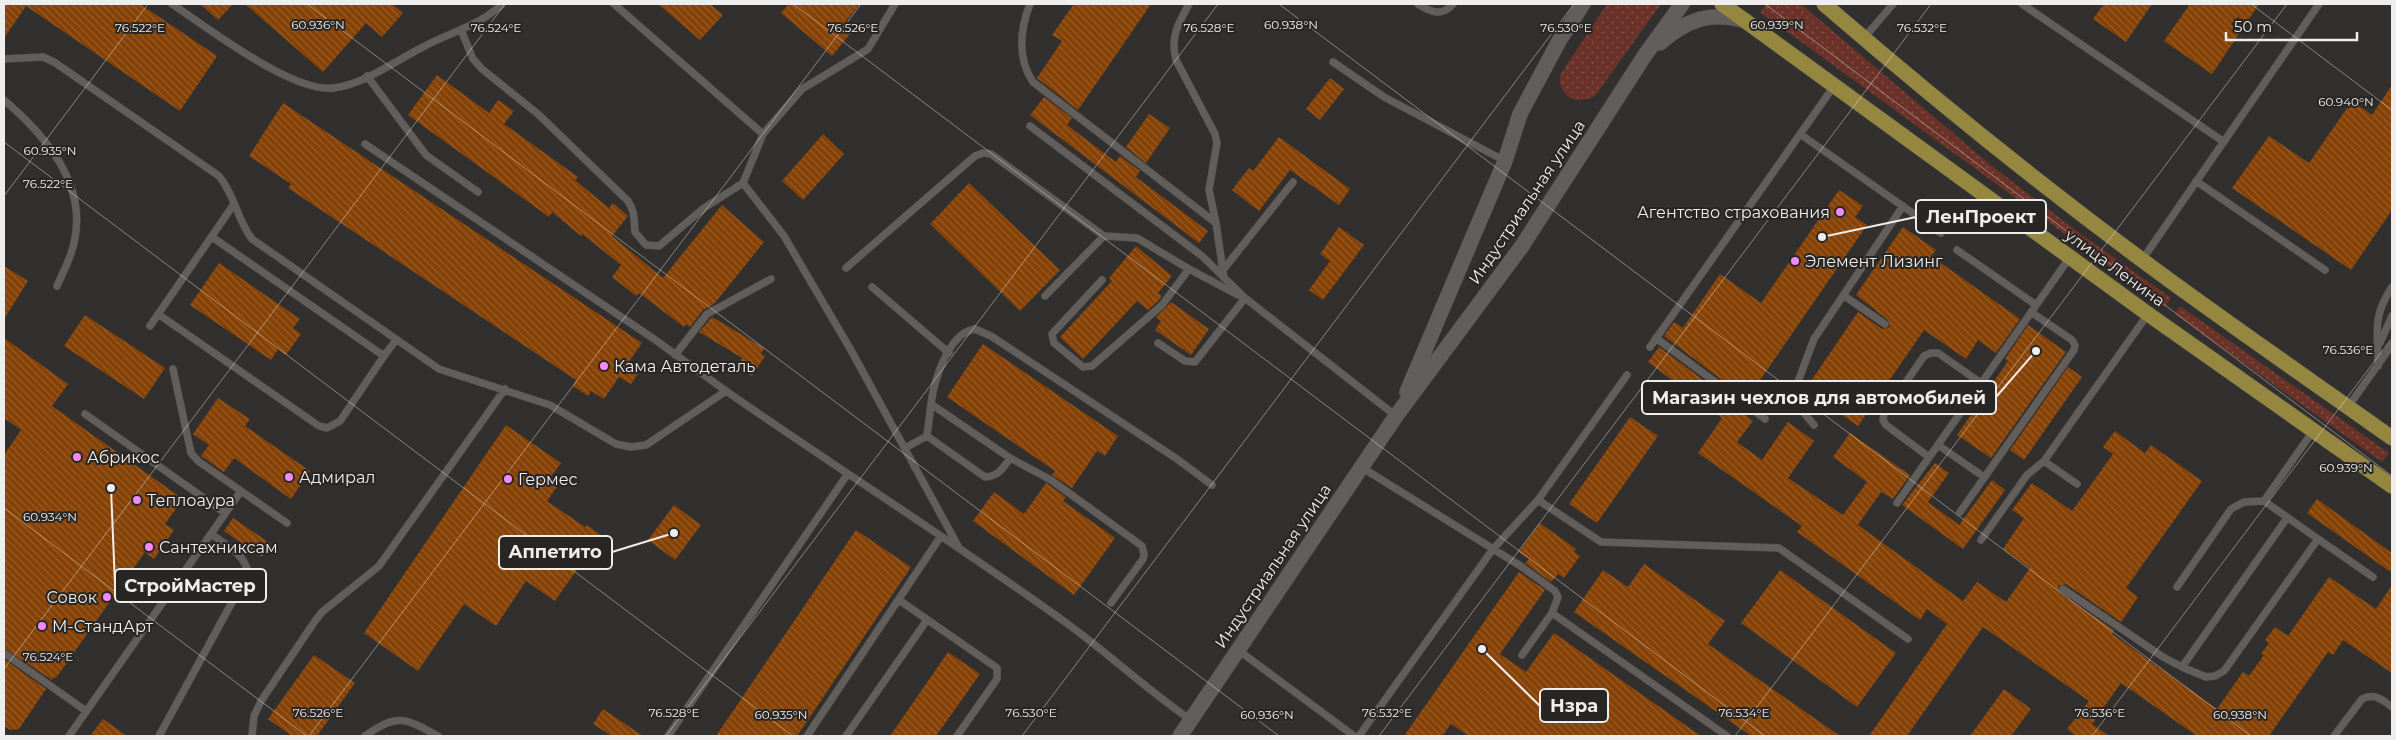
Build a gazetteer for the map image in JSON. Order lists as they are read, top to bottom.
{
  "streets": {
    "main road": ["Индустриальная улица", "улица Ленина"]
  },
  "places": [
    "Агентство страхования",
    "ЛенПроект",
    "Элемент Лизинг",
    "Магазин чехлов для автомобилей",
    "Кама Автодеталь",
    "Абрикос",
    "Адмирал",
    "Гермес",
    "СтройМастер",
    "Теплоаура",
    "Аппетито",
    "Сантехниксам",
    "Совок",
    "М-СтандАрт",
    "Нзра"
  ],
  "scale_bar": "50 m",
  "coordinates": [
    "60.936°N",
    "60.939°N",
    "60.938°N",
    "76.522°E",
    "76.524°E",
    "76.526°E",
    "76.528°E",
    "76.530°E",
    "76.532°E",
    "60.940°N",
    "60.935°N",
    "76.536°E",
    "60.934°N",
    "76.534°E"
  ]
}
